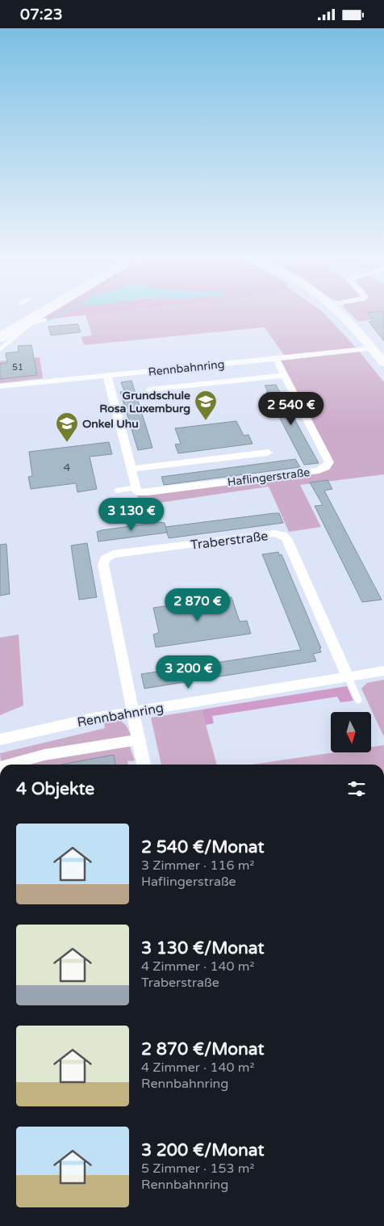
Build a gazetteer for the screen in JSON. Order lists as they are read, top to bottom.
{
  "streets": {
    "street": ["Rennbahnring", "Haflingerstraße", "Traberstraße"]
  },
  "crossings": [
    ["Rennbahnring", "Haflingerstraße"],
    ["Rennbahnring", "Traberstraße"]
  ],
  "places": {
    "school or university": ["Grundschule Rosa Luxemburg", "Onkel Uhu"]
  },
  "house_numbers": ["51", "4"],
  "north": "bottom",
  "page": {
    "status": "07:23",
    "price": [
      "2 540 €",
      "3 130 €",
      "2 870 €",
      "3 200 €"
    ],
    "heading": "4 Objekte",
    "list": [
      {
        "name": "2 540 €/Monat",
        "note": "3 Zimmer · 116 m² · Haflingerstraße"
      },
      {
        "name": "3 130 €/Monat",
        "note": "4 Zimmer · 140 m² · Traberstraße"
      },
      {
        "name": "2 870 €/Monat",
        "note": "4 Zimmer · 140 m² · Rennbahnring"
      },
      {
        "name": "3 200 €/Monat",
        "note": "5 Zimmer · 153 m² · Rennbahnring"
      }
    ]
  }
}
